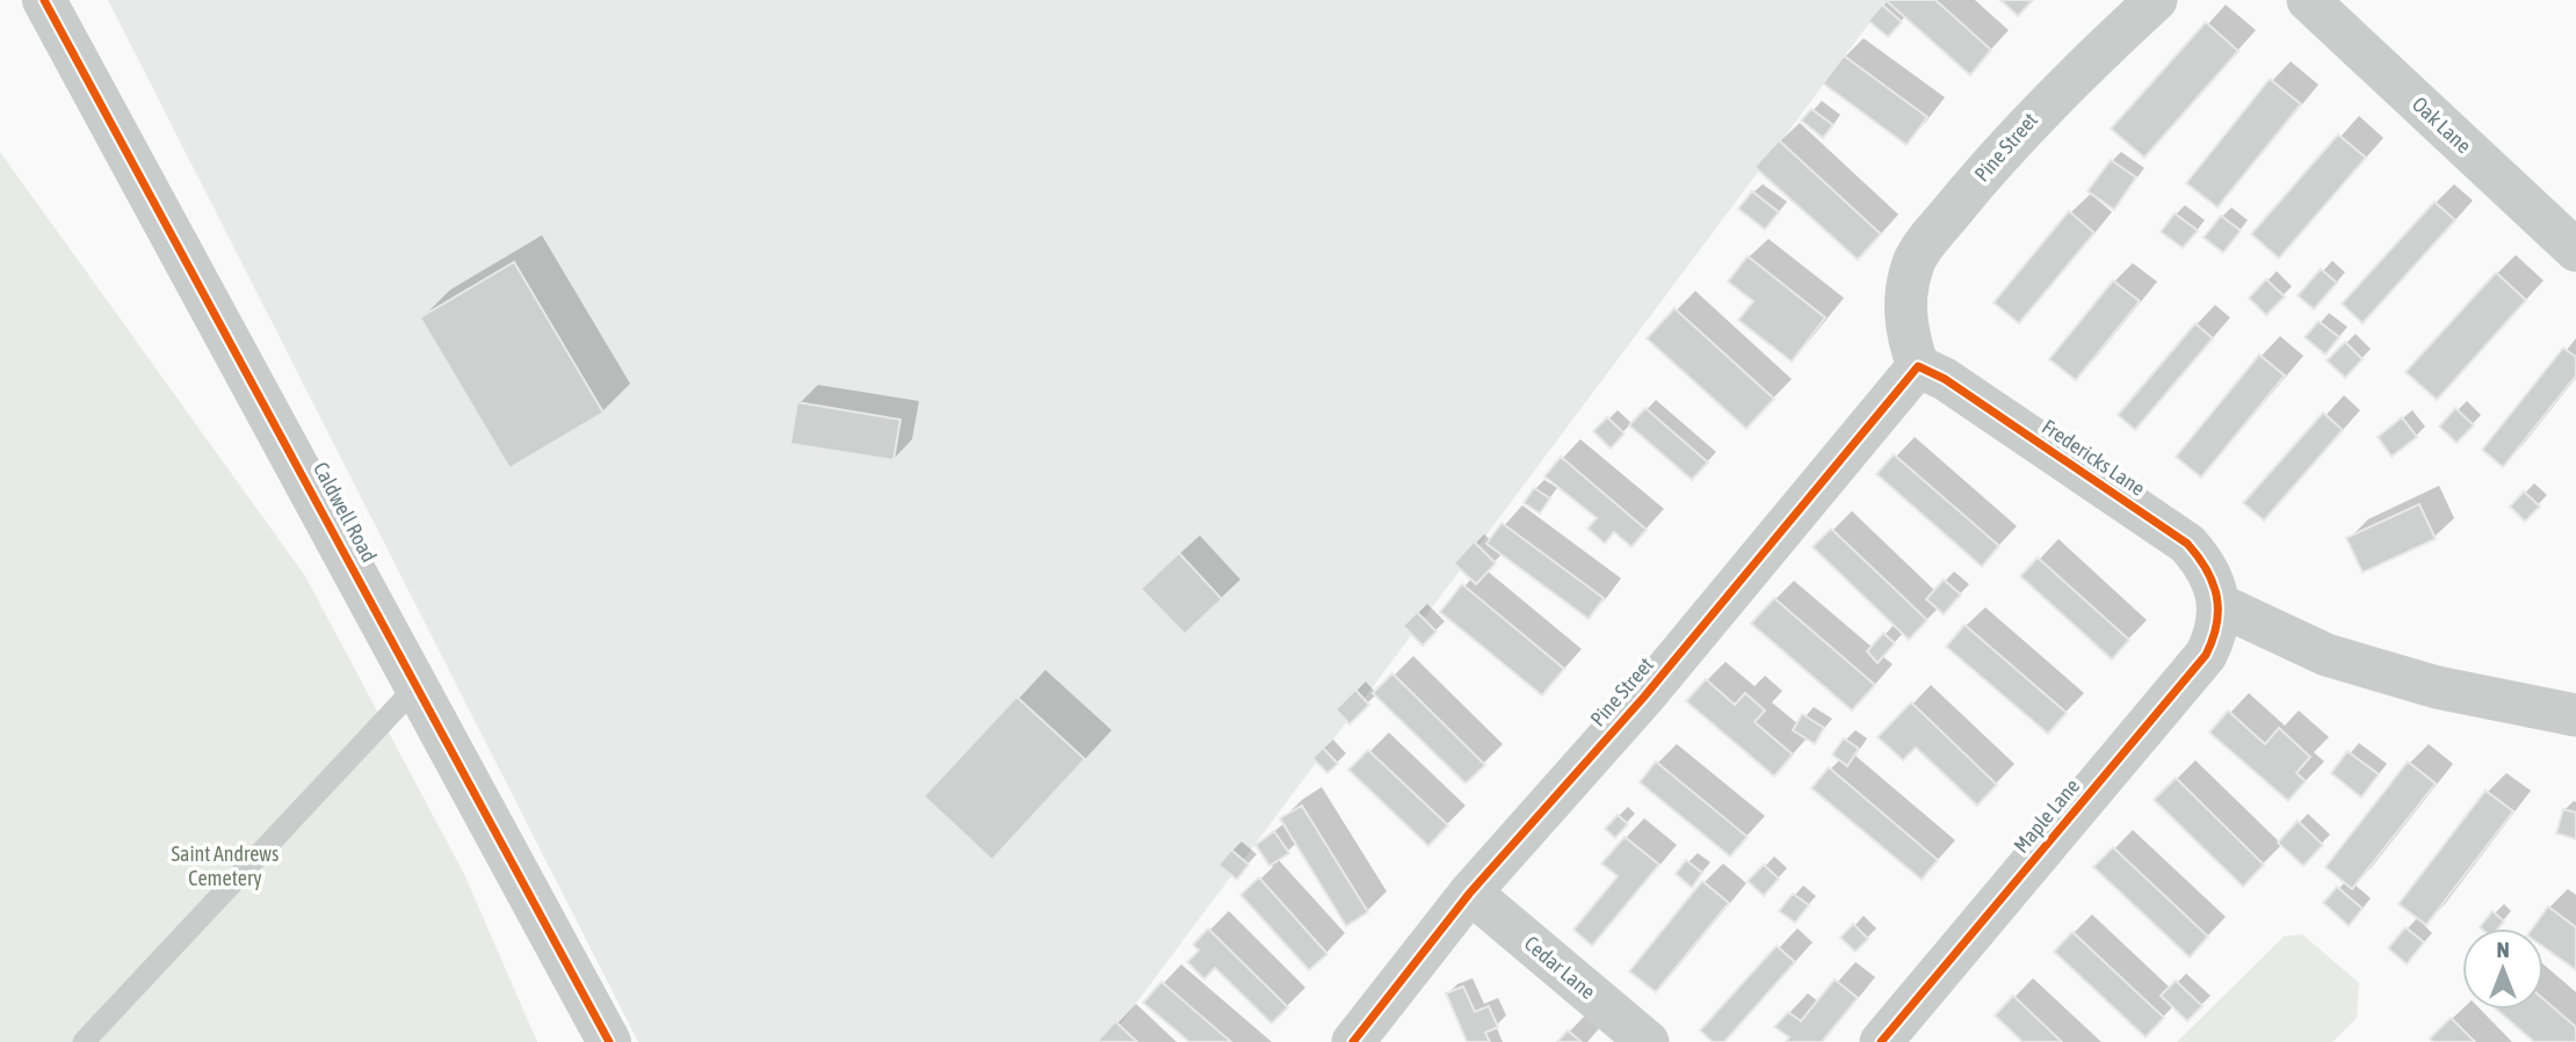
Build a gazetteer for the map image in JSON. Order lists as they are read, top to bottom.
{
  "streets": {
    "street": [
      "Oak Lane",
      "Pine Street",
      "Fredericks Lane",
      "Caldwell Road",
      "Maple Lane",
      "Cedar Lane"
    ]
  },
  "crossings": [
    ["Pine Street", "Fredericks Lane"],
    ["Pine Street", "Cedar Lane"],
    ["Fredericks Lane", "Maple Lane"]
  ],
  "parks": ["Saint Andrews Cemetery"],
  "north": "top"
}
